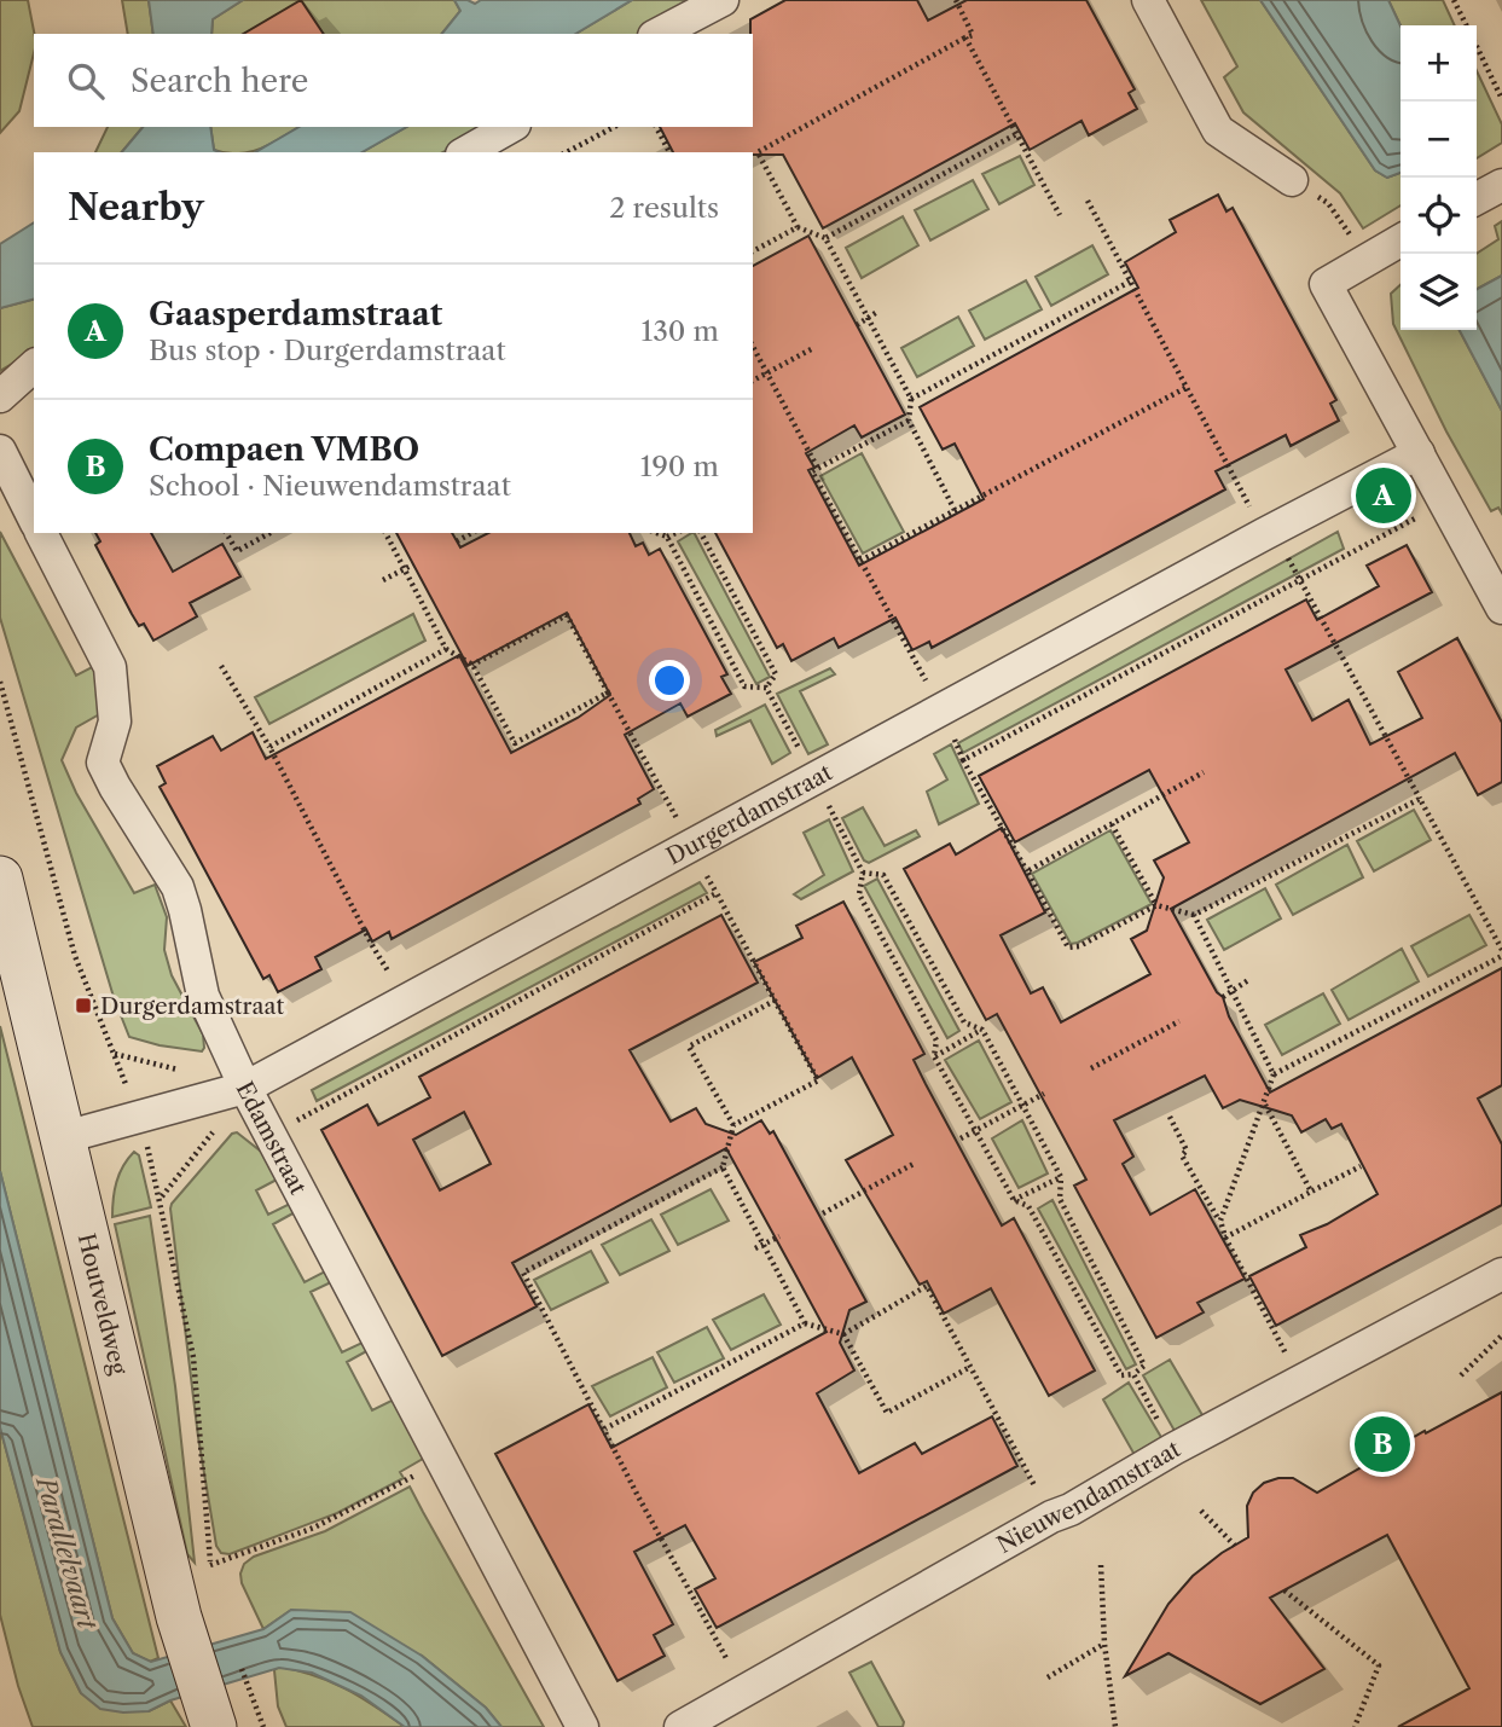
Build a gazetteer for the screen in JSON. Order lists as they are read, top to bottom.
{
  "streets": {
    "street": [
      "Durgerdamstraat",
      "Edamstraat",
      "Houtveldweg",
      "Nieuwendamstraat"
    ]
  },
  "crossings": [
    ["Durgerdamstraat", "Edamstraat"],
    ["Durgerdamstraat", "Houtveldweg"]
  ],
  "water": ["Parallelvaart"],
  "places": {
    "transit": ["Durgerdamstraat"]
  },
  "page": {
    "map_buttons": ["+", "−"],
    "search": "Search here",
    "heading": ["Nearby", "2 results"],
    "list": [
      {
        "mark": "A",
        "name": "Gaasperdamstraat",
        "note": "Bus stop · Durgerdamstraat",
        "value": "130 m"
      },
      {
        "mark": "B",
        "name": "Compaen VMBO",
        "note": "School · Nieuwendamstraat",
        "value": "190 m"
      }
    ],
    "pins": ["A", "B"]
  }
}
